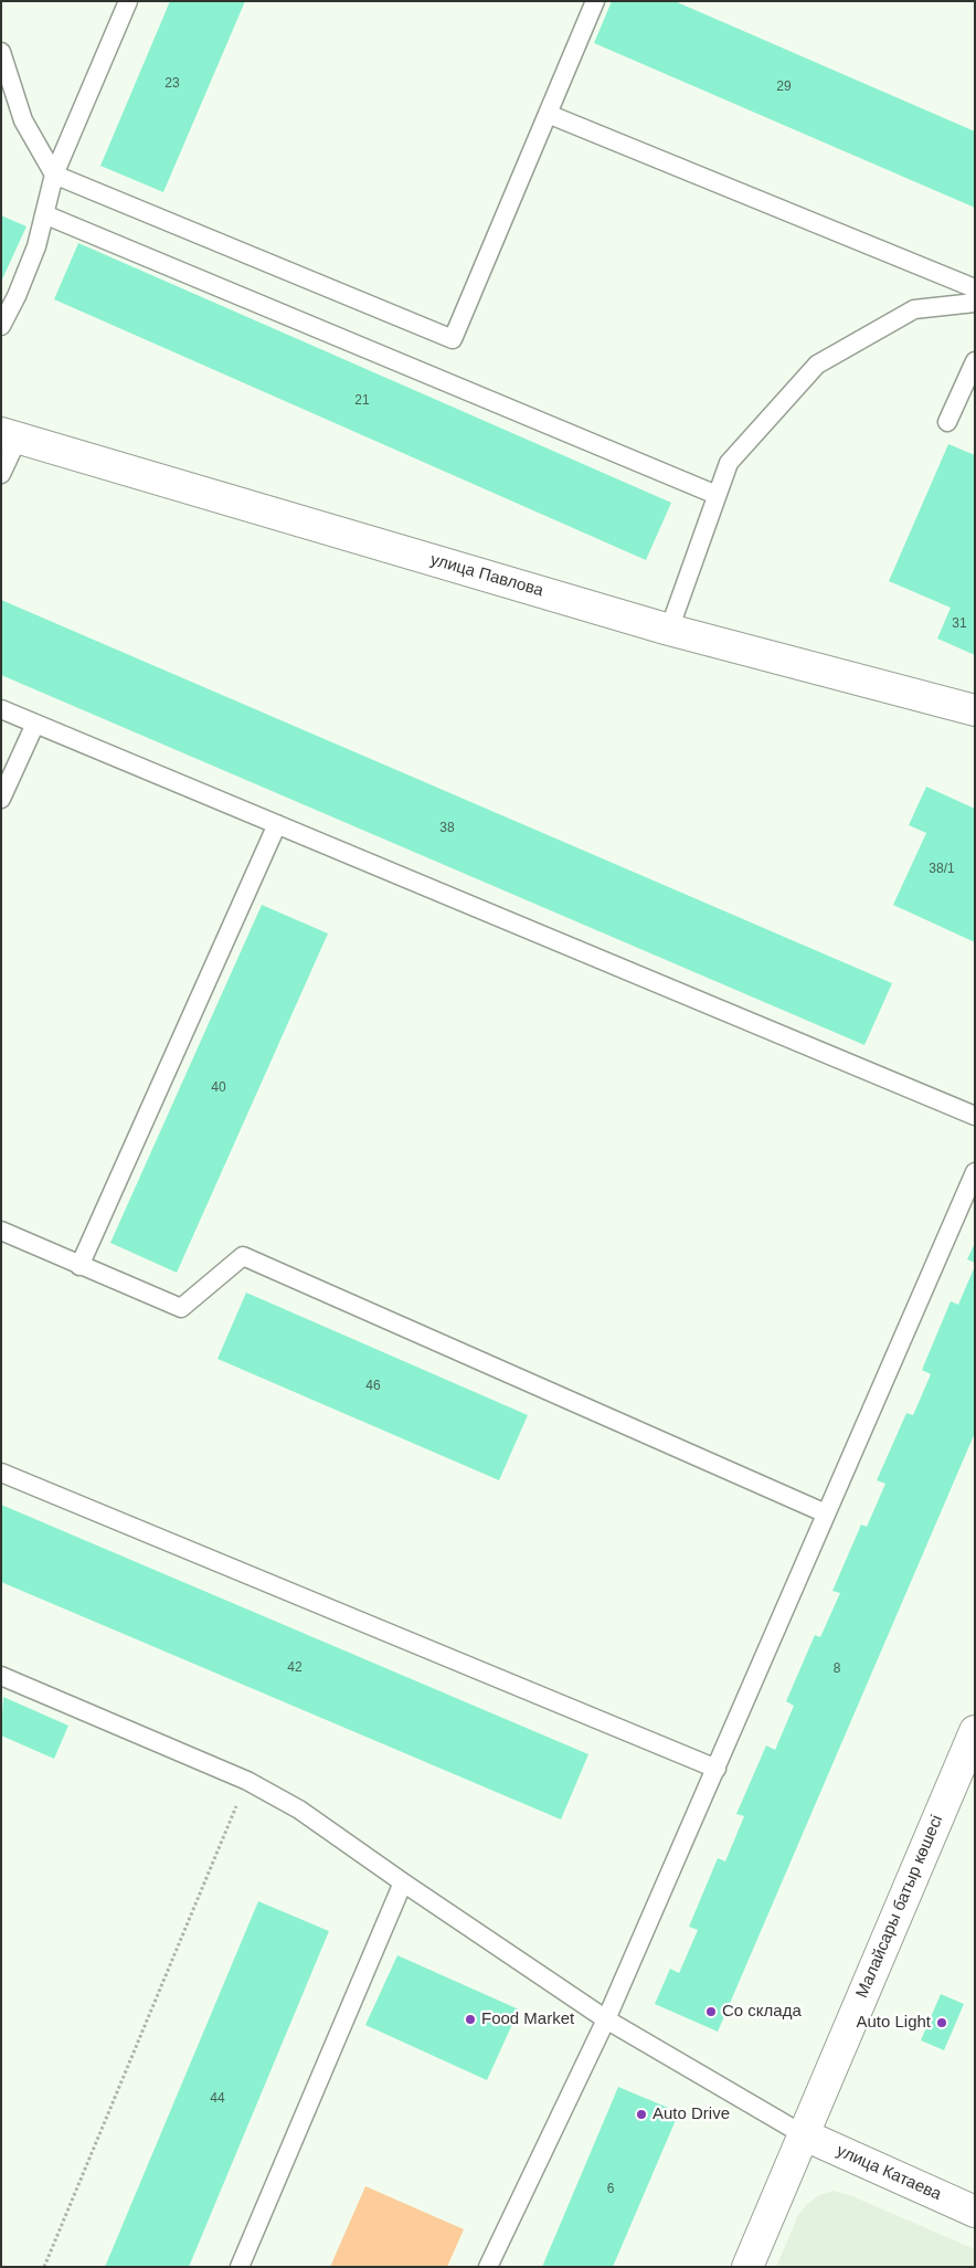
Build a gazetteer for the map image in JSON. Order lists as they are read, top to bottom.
{
  "streets": {
    "street": ["улица Павлова", "Малайсары батыр көшесі", "улица Катаева"]
  },
  "crossings": [
    ["Малайсары батыр көшесі", "улица Катаева"]
  ],
  "places": [
    "Со склада",
    "Food Market",
    "Auto Light",
    "Auto Drive"
  ],
  "house_numbers": [
    "23",
    "29",
    "21",
    "31",
    "38",
    "38/1",
    "40",
    "46",
    "42",
    "8",
    "44",
    "6"
  ]
}
